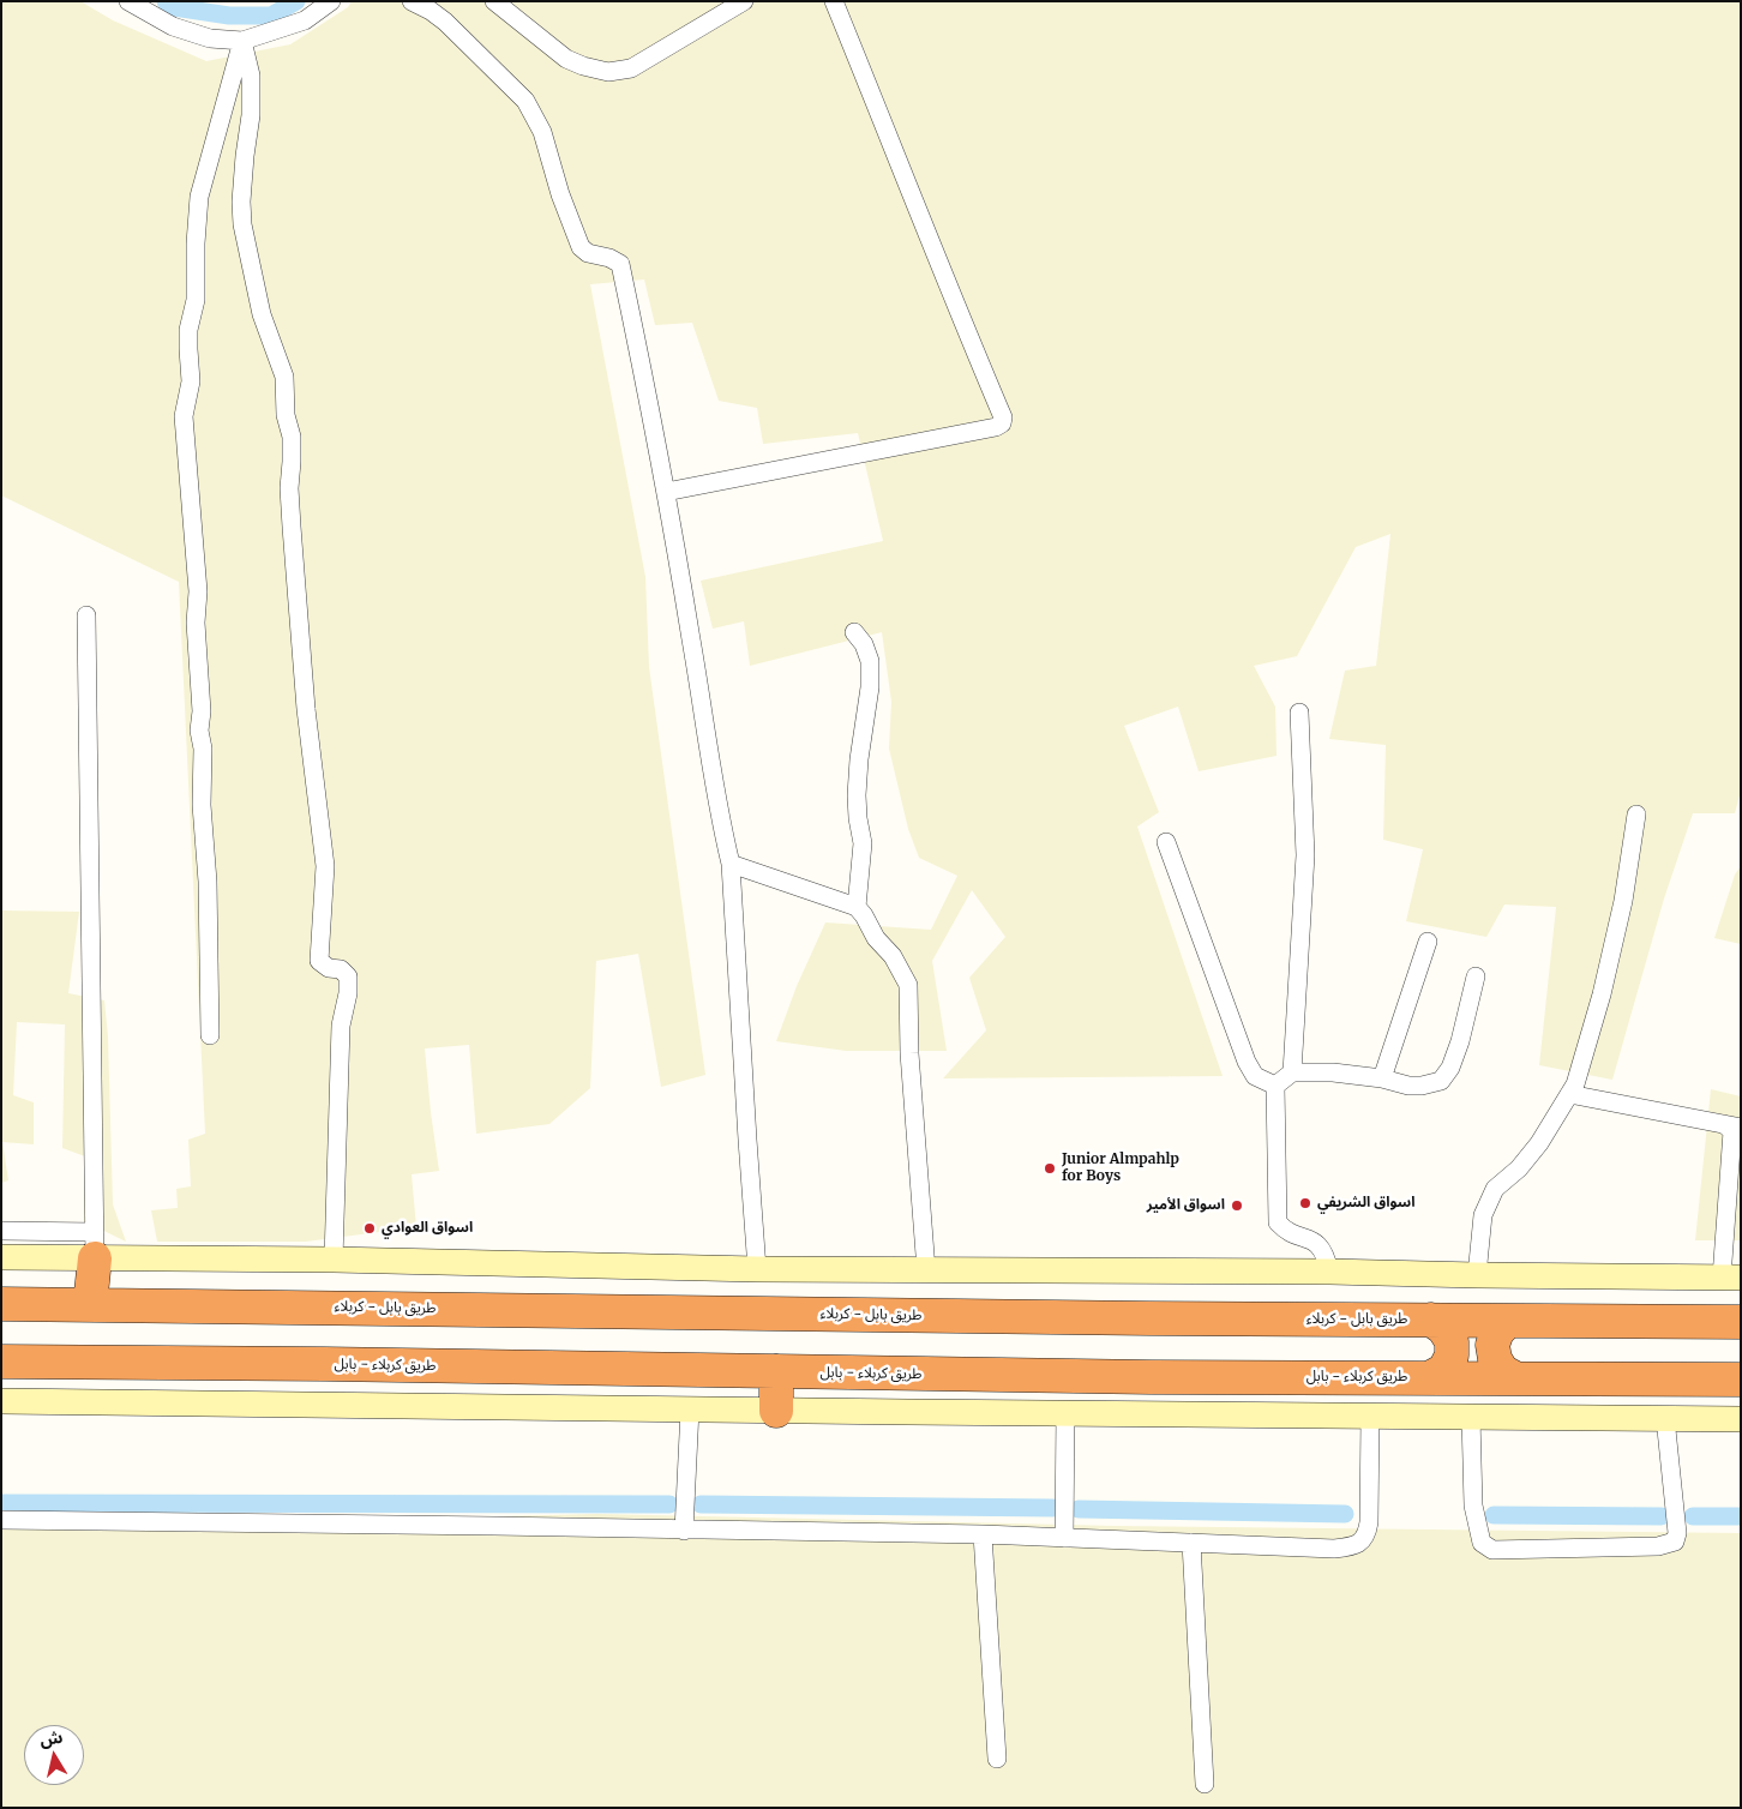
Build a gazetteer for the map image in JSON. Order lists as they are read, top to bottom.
{
  "streets": {
    "highway": ["طريق بابل - كربلاء", "طريق كربلاء - بابل"]
  },
  "places": [
    "Junior Almpahlp for Boys",
    "اسواق الشريفي",
    "اسواق الأمير",
    "اسواق العوادي"
  ],
  "north": "top"
}
